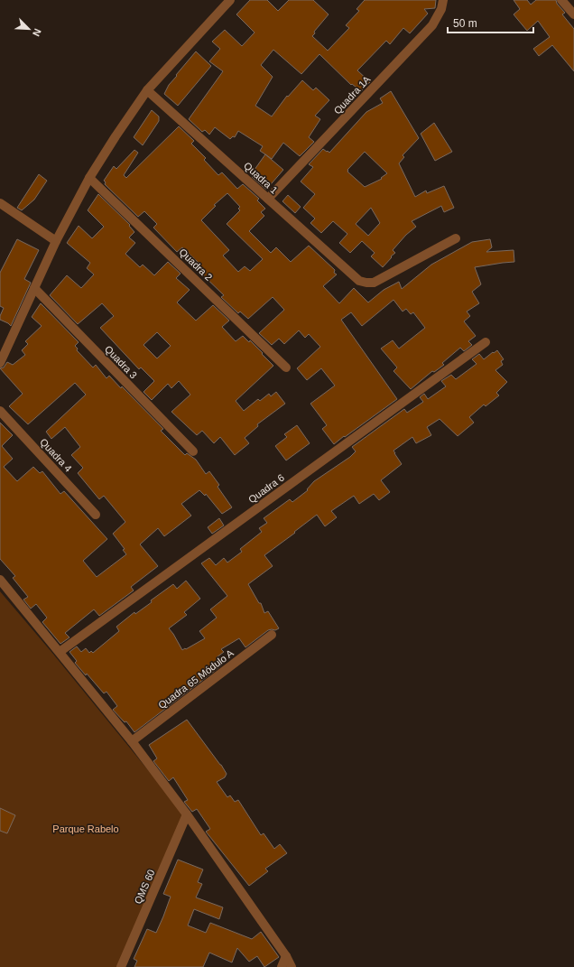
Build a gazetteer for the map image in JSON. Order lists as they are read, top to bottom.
{
  "streets": {
    "street": [
      "Quadra 1A",
      "Quadra 1",
      "Quadra 2",
      "Quadra 3",
      "Quadra 4",
      "Quadra 6",
      "Quadra 65 Módulo A",
      "QMS 60"
    ]
  },
  "crossings": [
    ["Quadra 1A", "Quadra 1"]
  ],
  "parks": ["Parque Rabelo"],
  "scale_bar": "50 m",
  "north": "bottom right"
}
